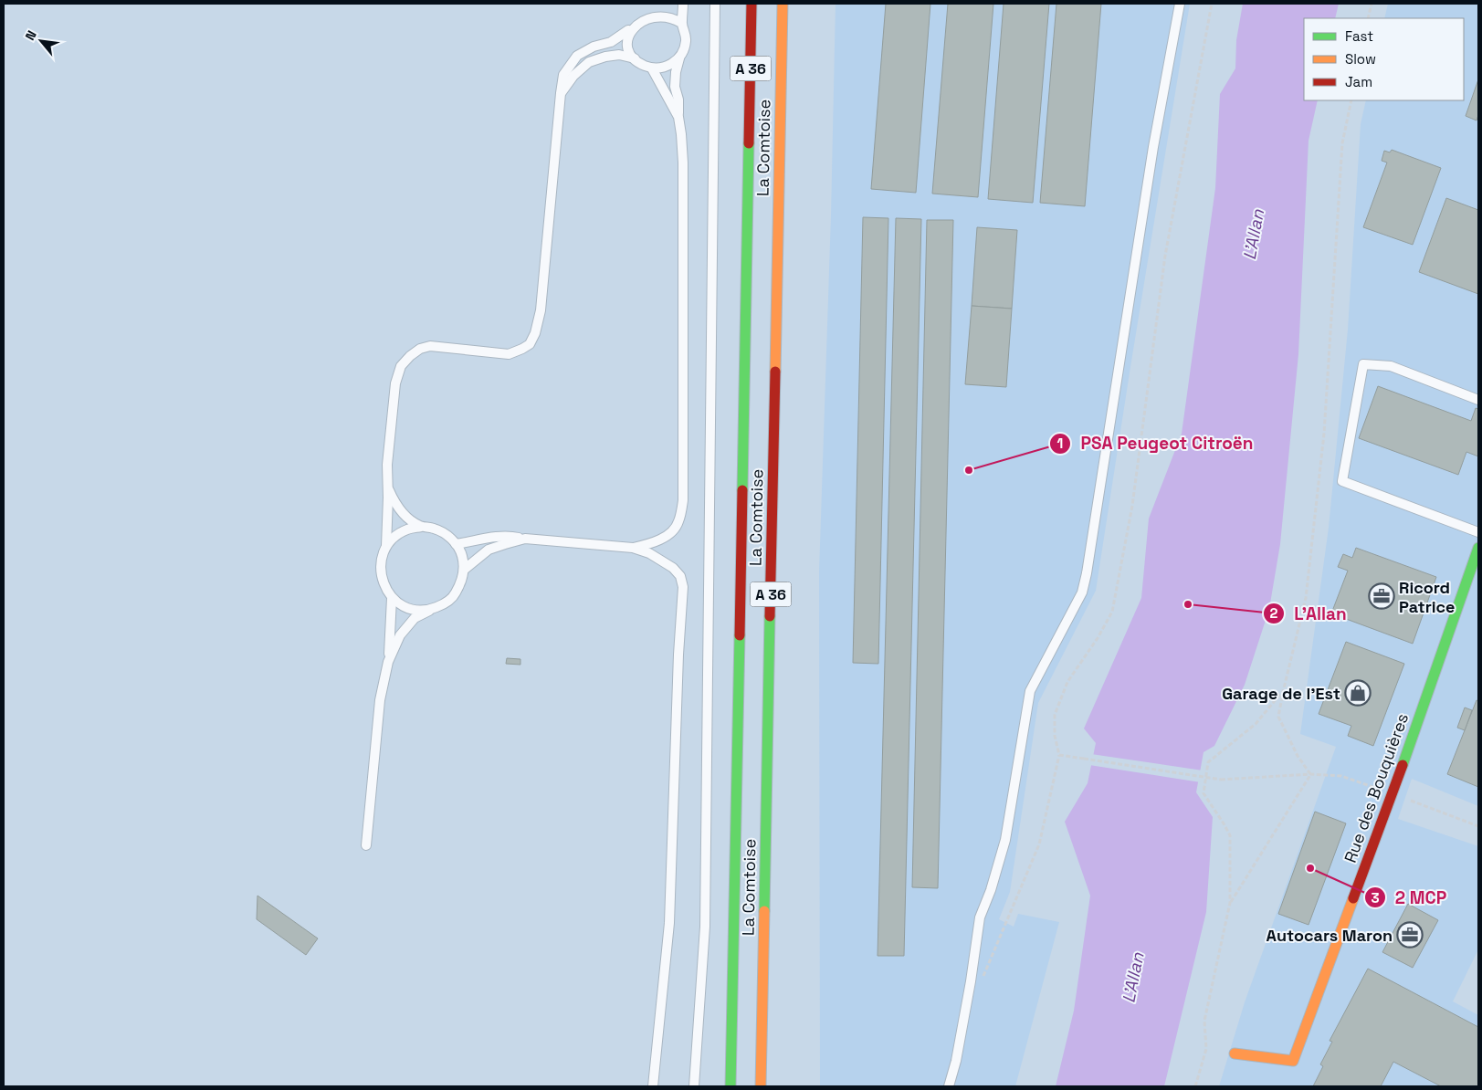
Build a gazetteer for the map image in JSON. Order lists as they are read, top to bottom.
{
  "streets": {
    "main road": ["A 36", "La Comtoise", "Rue des Bouquières"]
  },
  "water": ["L'Allan"],
  "places": {
    "other": ["PSA Peugeot Citroën", "L'Allan", "2 MCP"],
    "office": ["Ricord Patrice", "Autocars Maron"],
    "shop": ["Garage de l'Est"]
  },
  "legend": ["Fast", "Slow", "Jam"],
  "north": "top left"
}
